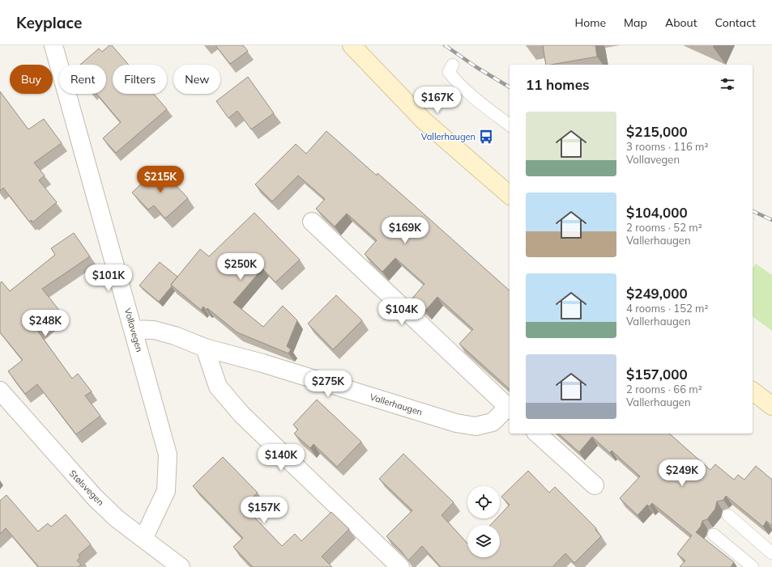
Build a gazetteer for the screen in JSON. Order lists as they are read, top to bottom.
{
  "streets": {
    "street": ["Vollavegen", "Vallerhaugen", "Stølsvegen"]
  },
  "crossings": [
    ["Vollavegen", "Vallerhaugen"],
    ["Vollavegen", "Stølsvegen"]
  ],
  "places": {
    "bus stop": ["Vallerhaugen"]
  },
  "page": {
    "header": "Keyplace",
    "nav": [
      "Home",
      "Map",
      "About",
      "Contact"
    ],
    "chip": [
      "Buy",
      "Rent",
      "Filters",
      "New"
    ],
    "heading": "11 homes",
    "price": [
      "$167K",
      "$215K",
      "$169K",
      "$250K",
      "$101K",
      "$104K",
      "$248K",
      "$275K",
      "$140K",
      "$249K",
      "$157K"
    ],
    "list": [
      {
        "name": "$215,000",
        "note": "3 rooms · 116 m² · Vollavegen"
      },
      {
        "name": "$104,000",
        "note": "2 rooms · 52 m² · Vallerhaugen"
      },
      {
        "name": "$249,000",
        "note": "4 rooms · 152 m² · Vallerhaugen"
      },
      {
        "name": "$157,000",
        "note": "2 rooms · 66 m² · Vallerhaugen"
      }
    ]
  }
}
